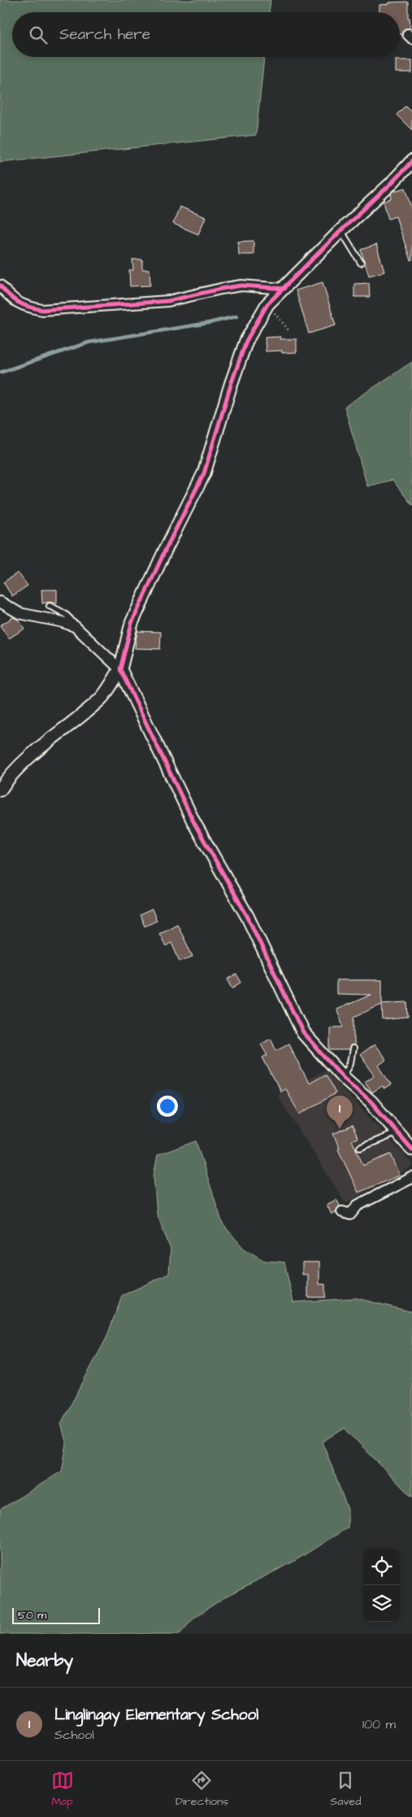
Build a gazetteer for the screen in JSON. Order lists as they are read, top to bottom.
{
  "scale_bar": "50 m",
  "page": {
    "search": "Search here",
    "pins": "1",
    "scale": "50 m",
    "heading": "Nearby",
    "list": [
      {
        "mark": "1",
        "name": "Linglingay Elementary School",
        "note": "School",
        "value": "100 m"
      }
    ],
    "nav": ["Map", "Directions", "Saved"]
  }
}
